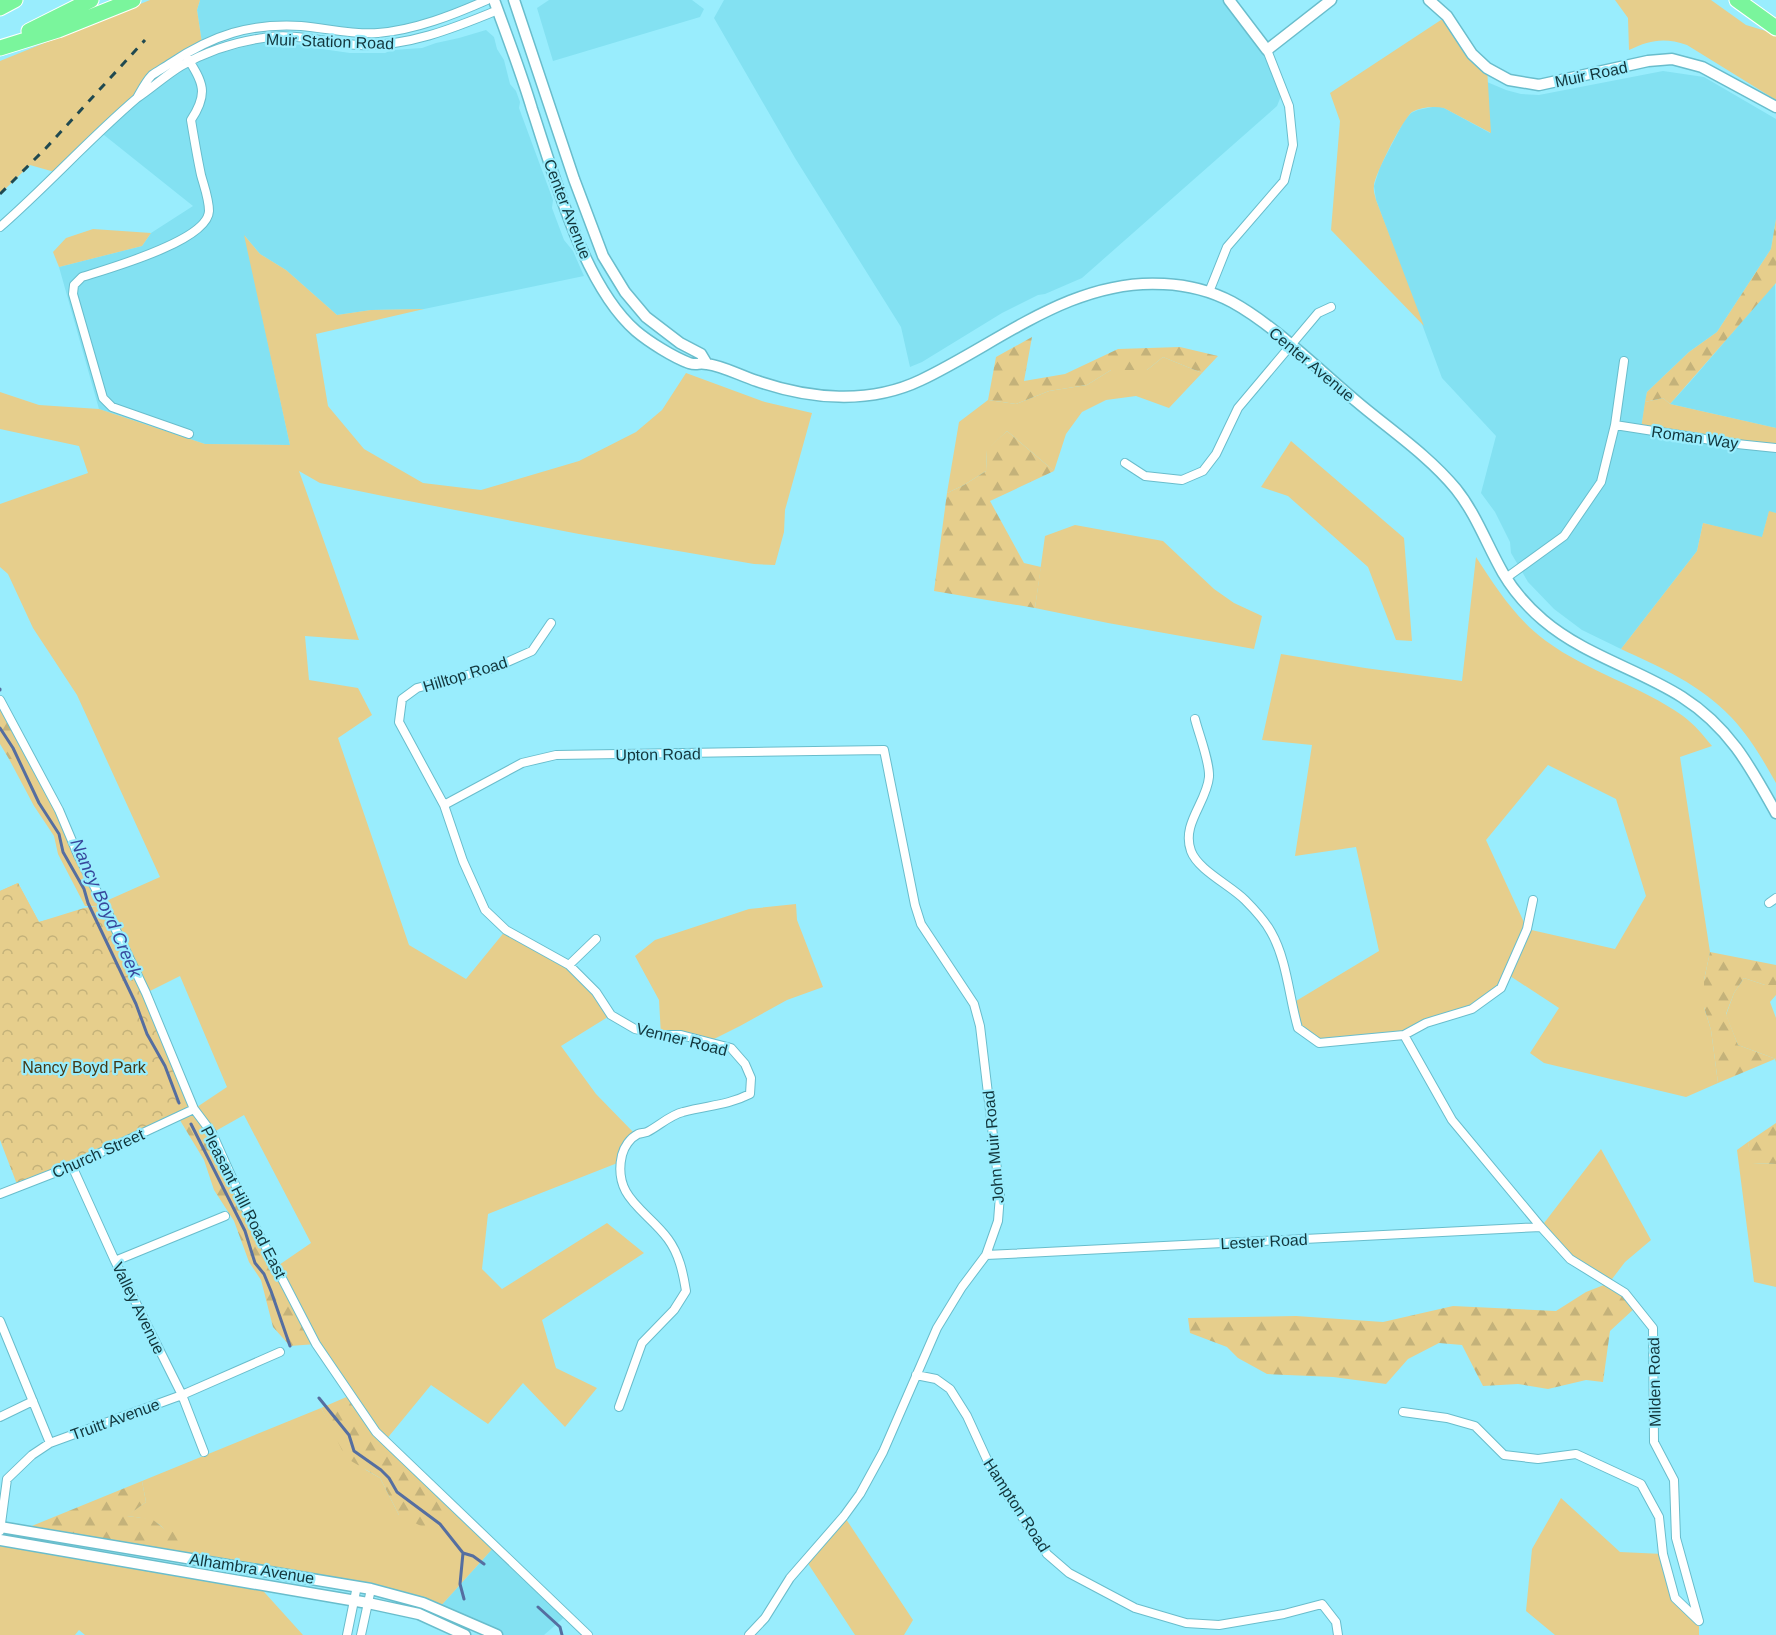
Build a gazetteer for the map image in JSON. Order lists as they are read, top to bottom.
{
  "streets": {
    "street": [
      "Muir Station Road",
      "Muir Road",
      "Center Avenue",
      "Roman Way",
      "Hilltop Road",
      "Upton Road",
      "Venner Road",
      "John Muir Road",
      "Church Street",
      "Pleasant Hill Road East",
      "Lester Road",
      "Valley Avenue",
      "Milden Road",
      "Truitt Avenue",
      "Hampton Road",
      "Alhambra Avenue"
    ]
  },
  "crossings": [
    ["Muir Station Road", "Center Avenue"],
    ["Hilltop Road", "Venner Road"],
    ["Upton Road", "Venner Road"],
    ["Upton Road", "John Muir Road"],
    ["John Muir Road", "Lester Road"],
    ["John Muir Road", "Hampton Road"],
    ["Church Street", "Pleasant Hill Road East"],
    ["Church Street", "Valley Avenue"],
    ["Lester Road", "Milden Road"],
    ["Valley Avenue", "Truitt Avenue"],
    ["Truitt Avenue", "Alhambra Avenue"]
  ],
  "water": ["Nancy Boyd Creek"],
  "parks": ["Nancy Boyd Park"]
}
